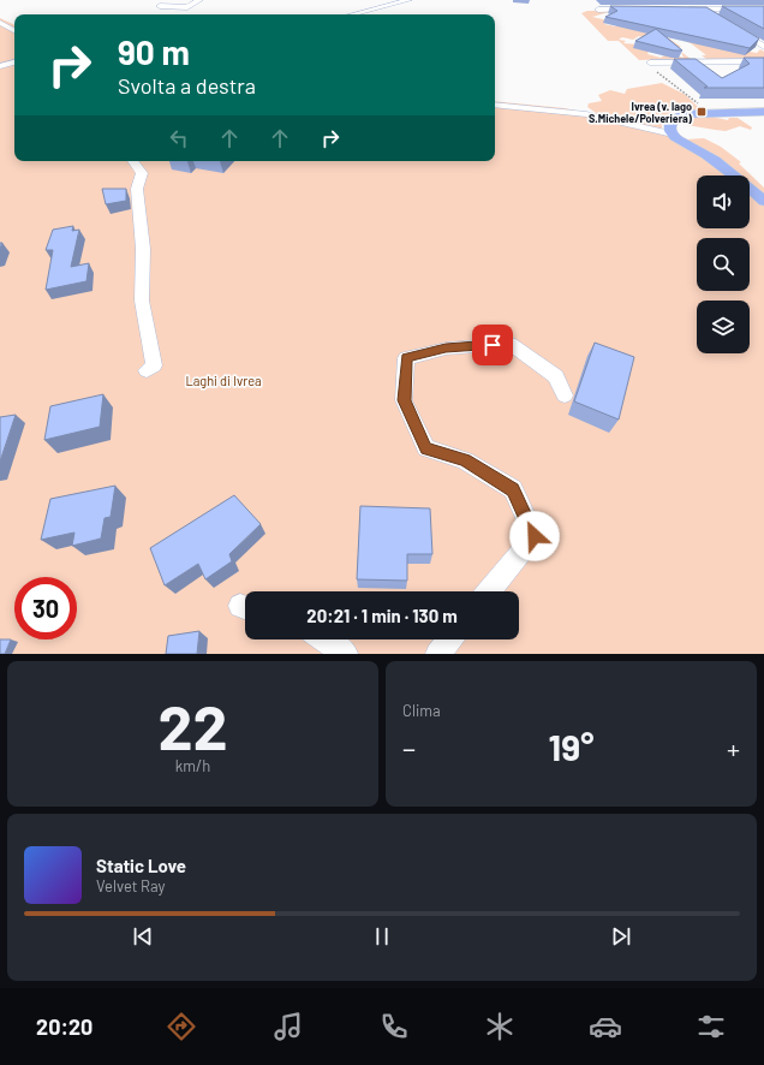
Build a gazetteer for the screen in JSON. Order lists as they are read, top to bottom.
{
  "parks": ["Laghi di Ivrea"],
  "places": {
    "transit": ["Ivrea (v. lago S.Michele/Polveriera)"]
  },
  "page": {
    "turn": ["90 m", "Svolta a destra"],
    "limit": "30",
    "trip": "20:21 · 1 min · 130 m",
    "tile": [
      ["22", "km/h"],
      "Clima"
    ],
    "heat": ["−", "19°", "+"],
    "song": ["Static Love", "Velvet Ray"],
    "tabs": "20:20"
  }
}
